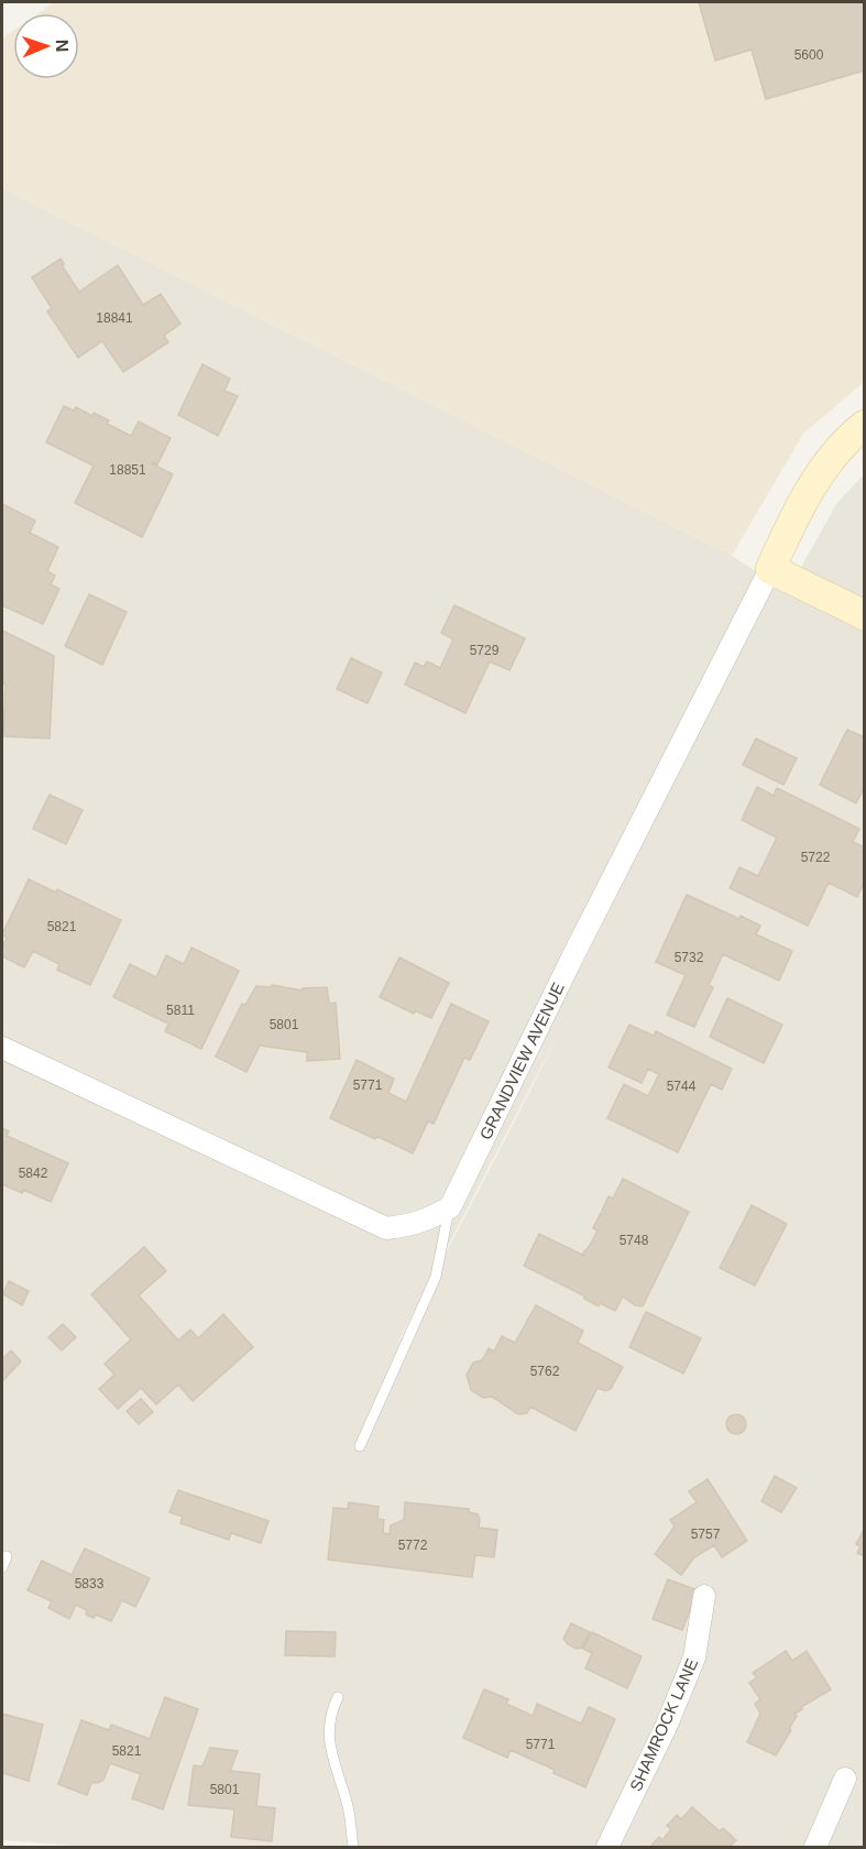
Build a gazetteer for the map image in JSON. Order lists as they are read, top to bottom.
{
  "streets": {
    "street": ["GRANDVIEW AVENUE", "SHAMROCK LANE"]
  },
  "house_numbers": [
    "5600",
    "18841",
    "18851",
    "5729",
    "5722",
    "5821",
    "5732",
    "5811",
    "5801",
    "5771",
    "5744",
    "5842",
    "5748",
    "5762",
    "5757",
    "5772",
    "5833",
    "5771",
    "5821",
    "5801"
  ],
  "north": "right"
}
